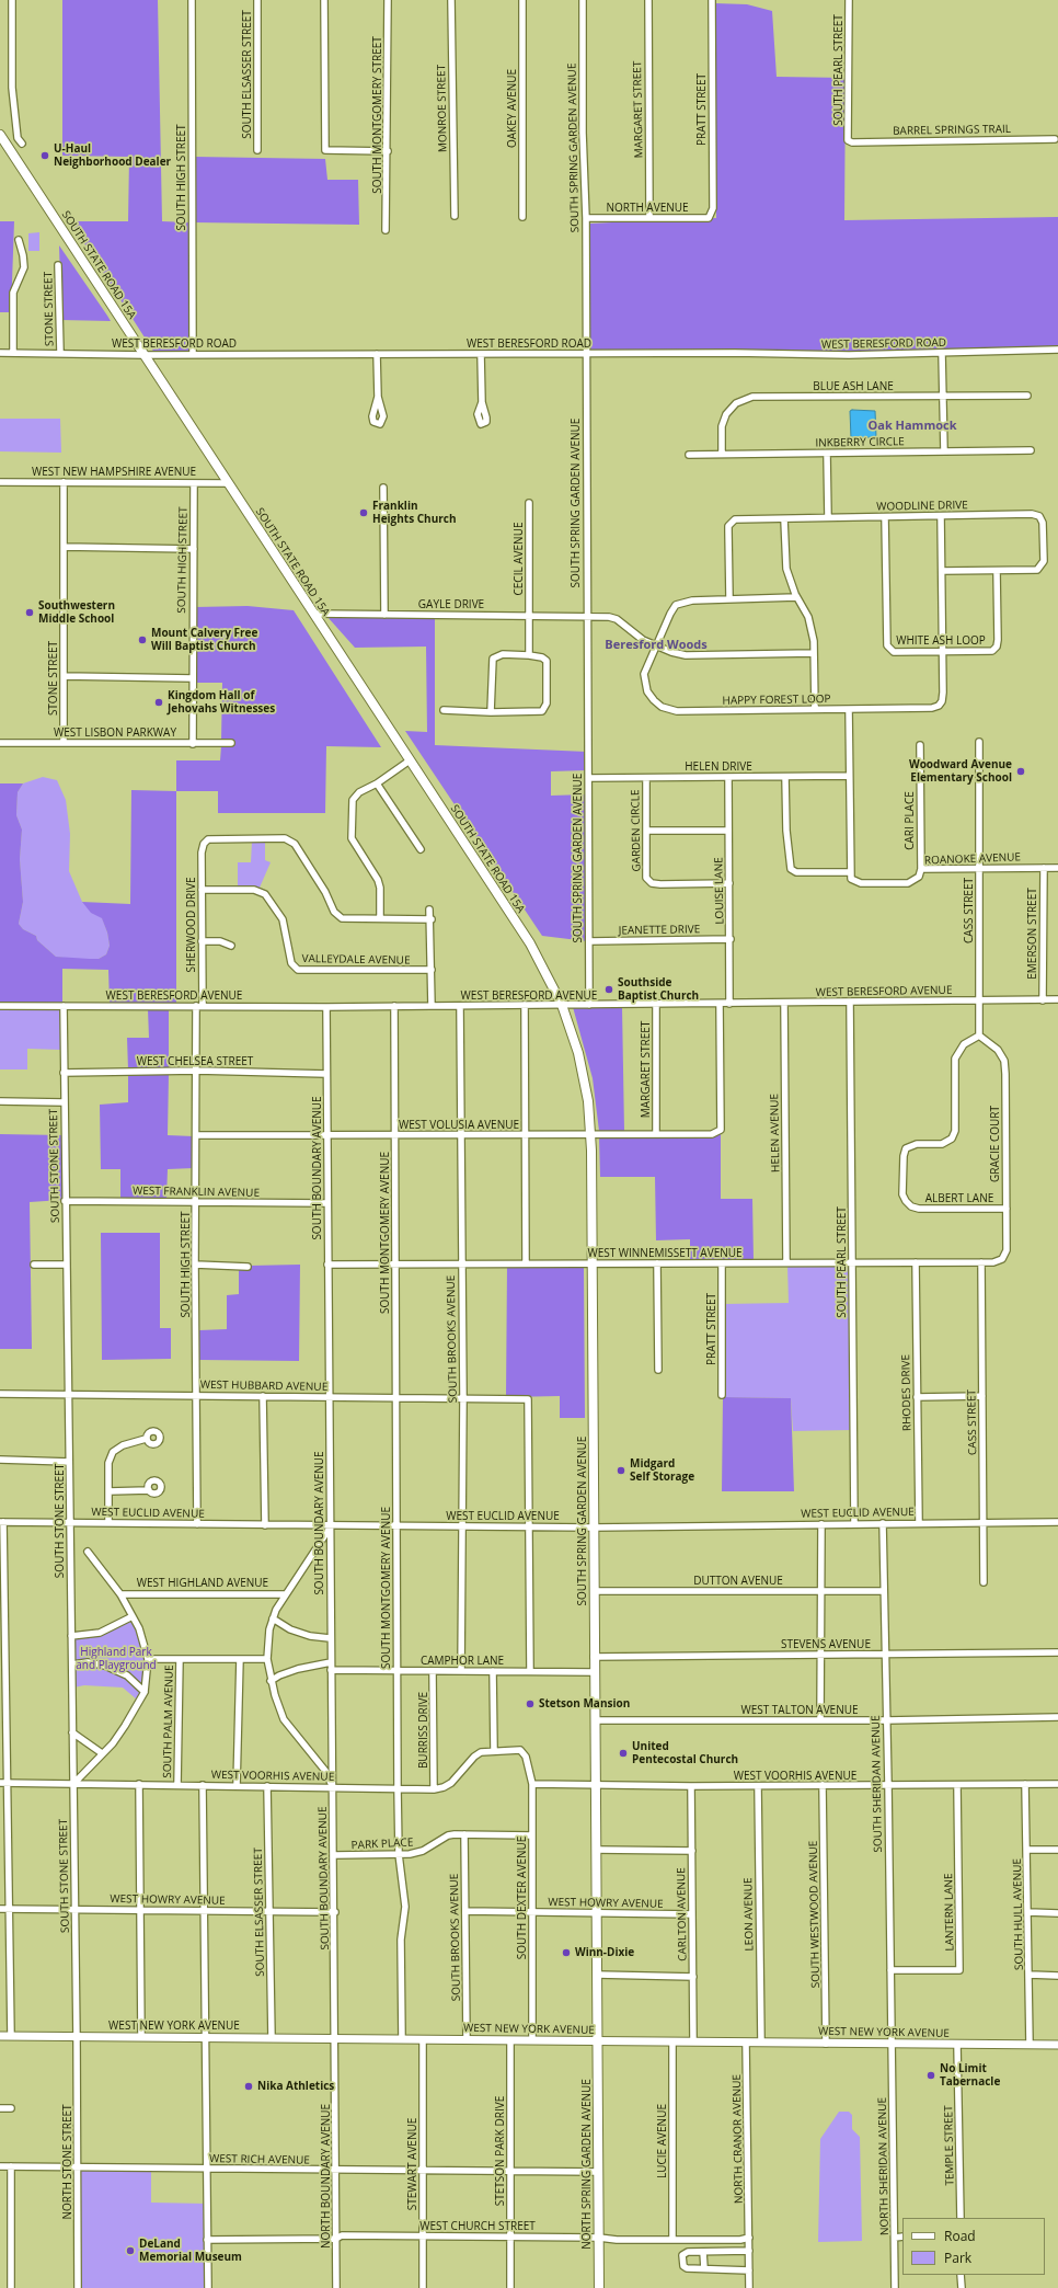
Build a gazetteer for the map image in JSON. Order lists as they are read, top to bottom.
{
  "streets": {
    "highway": ["SOUTH SPRING GARDEN AVENUE", "SOUTH STATE ROAD 15A", "NORTH SPRING GARDEN AVENUE"],
    "main road": ["WEST NEW YORK AVENUE"],
    "street": [
      "SOUTH PEARL STREET",
      "SOUTH ELSASSER STREET",
      "MONROE STREET",
      "OAKEY AVENUE",
      "MARGARET STREET",
      "PRATT STREET",
      "SOUTH MONTGOMERY STREET",
      "BARREL SPRINGS TRAIL",
      "SOUTH HIGH STREET",
      "NORTH AVENUE",
      "STONE STREET",
      "WEST BERESFORD ROAD",
      "BLUE ASH LANE",
      "INKBERRY CIRCLE",
      "WEST NEW HAMPSHIRE AVENUE",
      "WOODLINE DRIVE",
      "CECIL AVENUE",
      "GAYLE DRIVE",
      "WHITE ASH LOOP",
      "HAPPY FOREST LOOP",
      "WEST LISBON PARKWAY",
      "HELEN DRIVE",
      "CARI PLACE",
      "GARDEN CIRCLE",
      "ROANOKE AVENUE",
      "LOUISE LANE",
      "CASS STREET",
      "SHERWOOD DRIVE",
      "JEANETTE DRIVE",
      "EMERSON STREET",
      "VALLEYDALE AVENUE",
      "WEST BERESFORD AVENUE",
      "WEST CHELSEA STREET",
      "WEST VOLUSIA AVENUE",
      "HELEN AVENUE",
      "GRACIE COURT",
      "SOUTH STONE STREET",
      "SOUTH BOUNDARY AVENUE",
      "WEST FRANKLIN AVENUE",
      "ALBERT LANE",
      "SOUTH MONTGOMERY AVENUE",
      "WEST WINNEMISSETT AVENUE",
      "SOUTH BROOKS AVENUE",
      "WEST HUBBARD AVENUE",
      "RHODES DRIVE",
      "WEST EUCLID AVENUE",
      "DUTTON AVENUE",
      "WEST HIGHLAND AVENUE",
      "STEVENS AVENUE",
      "CAMPHOR LANE",
      "WEST TALTON AVENUE",
      "SOUTH PALM AVENUE",
      "BURRISS DRIVE",
      "WEST VOORHIS AVENUE",
      "SOUTH SHERIDAN AVENUE",
      "PARK PLACE",
      "SOUTH DEXTER AVENUE",
      "WEST HOWRY AVENUE",
      "LANTERN LANE",
      "CARLTON AVENUE",
      "LEON AVENUE",
      "SOUTH WESTWOOD AVENUE",
      "SOUTH HULL AVENUE",
      "NORTH CRANOR AVENUE",
      "LUCIE AVENUE",
      "TEMPLE STREET",
      "STETSON PARK DRIVE",
      "WEST RICH AVENUE",
      "NORTH STONE STREET",
      "STEWART AVENUE",
      "NORTH SHERIDAN AVENUE",
      "NORTH BOUNDARY AVENUE",
      "WEST CHURCH STREET"
    ]
  },
  "crossings": [
    ["SOUTH PEARL STREET", "BARREL SPRINGS TRAIL"],
    ["SOUTH PEARL STREET", "WEST BERESFORD AVENUE"],
    ["SOUTH PEARL STREET", "WEST WINNEMISSETT AVENUE"],
    ["SOUTH PEARL STREET", "WEST EUCLID AVENUE"],
    ["SOUTH ELSASSER STREET", "WEST VOORHIS AVENUE"],
    ["SOUTH ELSASSER STREET", "WEST HOWRY AVENUE"],
    ["SOUTH ELSASSER STREET", "WEST NEW YORK AVENUE"],
    ["MARGARET STREET", "NORTH AVENUE"],
    ["MARGARET STREET", "WEST BERESFORD AVENUE"],
    ["MARGARET STREET", "WEST VOLUSIA AVENUE"],
    ["PRATT STREET", "NORTH AVENUE"],
    ["PRATT STREET", "WEST WINNEMISSETT AVENUE"],
    ["SOUTH SPRING GARDEN AVENUE", "NORTH AVENUE"],
    ["SOUTH SPRING GARDEN AVENUE", "SOUTH STATE ROAD 15A"],
    ["SOUTH SPRING GARDEN AVENUE", "WEST BERESFORD ROAD"],
    ["SOUTH SPRING GARDEN AVENUE", "GAYLE DRIVE"],
    ["SOUTH SPRING GARDEN AVENUE", "HELEN DRIVE"],
    ["SOUTH SPRING GARDEN AVENUE", "JEANETTE DRIVE"],
    ["SOUTH SPRING GARDEN AVENUE", "WEST BERESFORD AVENUE"],
    ["SOUTH SPRING GARDEN AVENUE", "WEST VOLUSIA AVENUE"],
    ["SOUTH SPRING GARDEN AVENUE", "WEST WINNEMISSETT AVENUE"],
    ["SOUTH SPRING GARDEN AVENUE", "WEST EUCLID AVENUE"],
    ["SOUTH SPRING GARDEN AVENUE", "DUTTON AVENUE"],
    ["SOUTH SPRING GARDEN AVENUE", "STEVENS AVENUE"],
    ["SOUTH SPRING GARDEN AVENUE", "CAMPHOR LANE"],
    ["SOUTH SPRING GARDEN AVENUE", "WEST TALTON AVENUE"],
    ["SOUTH SPRING GARDEN AVENUE", "WEST VOORHIS AVENUE"],
    ["SOUTH SPRING GARDEN AVENUE", "WEST HOWRY AVENUE"],
    ["SOUTH SPRING GARDEN AVENUE", "WEST NEW YORK AVENUE"],
    ["SOUTH SPRING GARDEN AVENUE", "NORTH SPRING GARDEN AVENUE"],
    ["SOUTH HIGH STREET", "WEST BERESFORD ROAD"],
    ["SOUTH HIGH STREET", "WEST NEW HAMPSHIRE AVENUE"],
    ["SOUTH HIGH STREET", "WEST LISBON PARKWAY"],
    ["SOUTH HIGH STREET", "SHERWOOD DRIVE"],
    ["SOUTH HIGH STREET", "WEST BERESFORD AVENUE"],
    ["SOUTH HIGH STREET", "WEST CHELSEA STREET"],
    ["SOUTH HIGH STREET", "WEST VOLUSIA AVENUE"],
    ["SOUTH HIGH STREET", "WEST FRANKLIN AVENUE"],
    ["SOUTH HIGH STREET", "WEST HUBBARD AVENUE"],
    ["SOUTH HIGH STREET", "WEST EUCLID AVENUE"],
    ["SOUTH STATE ROAD 15A", "WEST BERESFORD ROAD"],
    ["SOUTH STATE ROAD 15A", "WEST NEW HAMPSHIRE AVENUE"],
    ["SOUTH STATE ROAD 15A", "GAYLE DRIVE"],
    ["SOUTH STATE ROAD 15A", "WEST BERESFORD AVENUE"],
    ["STONE STREET", "WEST BERESFORD ROAD"],
    ["STONE STREET", "WEST NEW HAMPSHIRE AVENUE"],
    ["STONE STREET", "WEST LISBON PARKWAY"],
    ["BLUE ASH LANE", "INKBERRY CIRCLE"],
    ["WOODLINE DRIVE", "WHITE ASH LOOP"],
    ["WOODLINE DRIVE", "HAPPY FOREST LOOP"],
    ["CECIL AVENUE", "GAYLE DRIVE"],
    ["GAYLE DRIVE", "HAPPY FOREST LOOP"],
    ["WHITE ASH LOOP", "HAPPY FOREST LOOP"],
    ["HELEN DRIVE", "GARDEN CIRCLE"],
    ["HELEN DRIVE", "LOUISE LANE"],
    ["CARI PLACE", "ROANOKE AVENUE"],
    ["GARDEN CIRCLE", "LOUISE LANE"],
    ["ROANOKE AVENUE", "CASS STREET"],
    ["ROANOKE AVENUE", "EMERSON STREET"],
    ["LOUISE LANE", "JEANETTE DRIVE"],
    ["LOUISE LANE", "WEST BERESFORD AVENUE"],
    ["CASS STREET", "WEST BERESFORD AVENUE"],
    ["CASS STREET", "WEST WINNEMISSETT AVENUE"],
    ["CASS STREET", "WEST EUCLID AVENUE"],
    ["SHERWOOD DRIVE", "VALLEYDALE AVENUE"],
    ["SHERWOOD DRIVE", "WEST BERESFORD AVENUE"],
    ["EMERSON STREET", "WEST BERESFORD AVENUE"],
    ["WEST BERESFORD AVENUE", "WEST VOLUSIA AVENUE"],
    ["WEST BERESFORD AVENUE", "HELEN AVENUE"],
    ["WEST BERESFORD AVENUE", "SOUTH STONE STREET"],
    ["WEST BERESFORD AVENUE", "SOUTH BOUNDARY AVENUE"],
    ["WEST BERESFORD AVENUE", "SOUTH MONTGOMERY AVENUE"],
    ["WEST BERESFORD AVENUE", "SOUTH BROOKS AVENUE"],
    ["WEST CHELSEA STREET", "SOUTH STONE STREET"],
    ["WEST CHELSEA STREET", "SOUTH BOUNDARY AVENUE"],
    ["WEST VOLUSIA AVENUE", "SOUTH BOUNDARY AVENUE"],
    ["WEST VOLUSIA AVENUE", "SOUTH MONTGOMERY AVENUE"],
    ["WEST VOLUSIA AVENUE", "SOUTH BROOKS AVENUE"],
    ["HELEN AVENUE", "WEST WINNEMISSETT AVENUE"],
    ["GRACIE COURT", "ALBERT LANE"],
    ["GRACIE COURT", "WEST WINNEMISSETT AVENUE"],
    ["SOUTH STONE STREET", "WEST FRANKLIN AVENUE"],
    ["SOUTH STONE STREET", "WEST HUBBARD AVENUE"],
    ["SOUTH STONE STREET", "WEST EUCLID AVENUE"],
    ["SOUTH STONE STREET", "WEST VOORHIS AVENUE"],
    ["SOUTH STONE STREET", "WEST HOWRY AVENUE"],
    ["SOUTH STONE STREET", "WEST NEW YORK AVENUE"],
    ["SOUTH STONE STREET", "NORTH STONE STREET"],
    ["SOUTH BOUNDARY AVENUE", "WEST FRANKLIN AVENUE"],
    ["SOUTH BOUNDARY AVENUE", "WEST WINNEMISSETT AVENUE"],
    ["SOUTH BOUNDARY AVENUE", "WEST HUBBARD AVENUE"],
    ["SOUTH BOUNDARY AVENUE", "WEST EUCLID AVENUE"],
    ["SOUTH BOUNDARY AVENUE", "CAMPHOR LANE"],
    ["SOUTH BOUNDARY AVENUE", "WEST VOORHIS AVENUE"],
    ["SOUTH BOUNDARY AVENUE", "PARK PLACE"],
    ["SOUTH BOUNDARY AVENUE", "WEST HOWRY AVENUE"],
    ["SOUTH BOUNDARY AVENUE", "WEST NEW YORK AVENUE"],
    ["SOUTH BOUNDARY AVENUE", "NORTH BOUNDARY AVENUE"],
    ["SOUTH MONTGOMERY AVENUE", "WEST WINNEMISSETT AVENUE"],
    ["SOUTH MONTGOMERY AVENUE", "WEST HUBBARD AVENUE"],
    ["SOUTH MONTGOMERY AVENUE", "WEST EUCLID AVENUE"],
    ["SOUTH MONTGOMERY AVENUE", "CAMPHOR LANE"],
    ["SOUTH MONTGOMERY AVENUE", "WEST VOORHIS AVENUE"],
    ["SOUTH MONTGOMERY AVENUE", "PARK PLACE"],
    ["SOUTH MONTGOMERY AVENUE", "WEST NEW YORK AVENUE"],
    ["WEST WINNEMISSETT AVENUE", "SOUTH BROOKS AVENUE"],
    ["WEST WINNEMISSETT AVENUE", "RHODES DRIVE"],
    ["SOUTH BROOKS AVENUE", "WEST HUBBARD AVENUE"],
    ["SOUTH BROOKS AVENUE", "WEST EUCLID AVENUE"],
    ["SOUTH BROOKS AVENUE", "CAMPHOR LANE"],
    ["SOUTH BROOKS AVENUE", "PARK PLACE"],
    ["SOUTH BROOKS AVENUE", "WEST HOWRY AVENUE"],
    ["SOUTH BROOKS AVENUE", "WEST NEW YORK AVENUE"],
    ["WEST HUBBARD AVENUE", "WEST EUCLID AVENUE"],
    ["RHODES DRIVE", "WEST EUCLID AVENUE"],
    ["WEST EUCLID AVENUE", "SOUTH SHERIDAN AVENUE"],
    ["DUTTON AVENUE", "SOUTH SHERIDAN AVENUE"],
    ["STEVENS AVENUE", "SOUTH SHERIDAN AVENUE"],
    ["CAMPHOR LANE", "BURRISS DRIVE"],
    ["WEST TALTON AVENUE", "SOUTH SHERIDAN AVENUE"],
    ["SOUTH PALM AVENUE", "WEST VOORHIS AVENUE"],
    ["BURRISS DRIVE", "WEST VOORHIS AVENUE"],
    ["WEST VOORHIS AVENUE", "SOUTH SHERIDAN AVENUE"],
    ["WEST VOORHIS AVENUE", "SOUTH DEXTER AVENUE"],
    ["WEST VOORHIS AVENUE", "LANTERN LANE"],
    ["WEST VOORHIS AVENUE", "CARLTON AVENUE"],
    ["WEST VOORHIS AVENUE", "LEON AVENUE"],
    ["WEST VOORHIS AVENUE", "SOUTH WESTWOOD AVENUE"],
    ["WEST VOORHIS AVENUE", "SOUTH HULL AVENUE"],
    ["SOUTH SHERIDAN AVENUE", "LANTERN LANE"],
    ["SOUTH SHERIDAN AVENUE", "WEST NEW YORK AVENUE"],
    ["SOUTH SHERIDAN AVENUE", "NORTH SHERIDAN AVENUE"],
    ["PARK PLACE", "SOUTH DEXTER AVENUE"],
    ["SOUTH DEXTER AVENUE", "WEST HOWRY AVENUE"],
    ["SOUTH DEXTER AVENUE", "WEST NEW YORK AVENUE"],
    ["WEST HOWRY AVENUE", "CARLTON AVENUE"],
    ["CARLTON AVENUE", "WEST NEW YORK AVENUE"],
    ["LEON AVENUE", "WEST NEW YORK AVENUE"],
    ["SOUTH WESTWOOD AVENUE", "WEST NEW YORK AVENUE"],
    ["SOUTH HULL AVENUE", "WEST NEW YORK AVENUE"],
    ["WEST NEW YORK AVENUE", "NORTH CRANOR AVENUE"],
    ["WEST NEW YORK AVENUE", "LUCIE AVENUE"],
    ["WEST NEW YORK AVENUE", "TEMPLE STREET"],
    ["WEST NEW YORK AVENUE", "STETSON PARK DRIVE"],
    ["WEST NEW YORK AVENUE", "NORTH STONE STREET"],
    ["WEST NEW YORK AVENUE", "STEWART AVENUE"],
    ["WEST NEW YORK AVENUE", "NORTH SPRING GARDEN AVENUE"],
    ["WEST NEW YORK AVENUE", "NORTH SHERIDAN AVENUE"],
    ["WEST NEW YORK AVENUE", "NORTH BOUNDARY AVENUE"],
    ["NORTH CRANOR AVENUE", "WEST CHURCH STREET"],
    ["LUCIE AVENUE", "WEST CHURCH STREET"],
    ["STETSON PARK DRIVE", "WEST RICH AVENUE"],
    ["STETSON PARK DRIVE", "WEST CHURCH STREET"],
    ["WEST RICH AVENUE", "NORTH STONE STREET"],
    ["WEST RICH AVENUE", "STEWART AVENUE"],
    ["WEST RICH AVENUE", "NORTH SPRING GARDEN AVENUE"],
    ["WEST RICH AVENUE", "NORTH BOUNDARY AVENUE"],
    ["STEWART AVENUE", "WEST CHURCH STREET"],
    ["NORTH SPRING GARDEN AVENUE", "WEST CHURCH STREET"],
    ["NORTH BOUNDARY AVENUE", "WEST CHURCH STREET"]
  ],
  "districts": ["Oak Hammock", "Beresford Woods"],
  "parks": ["Highland Park and Playground"],
  "places": [
    "U-Haul Neighborhood Dealer",
    "Franklin Heights Church",
    "Southwestern Middle School",
    "Mount Calvery Free Will Baptist Church",
    "Kingdom Hall of Jehovahs Witnesses",
    "Woodward Avenue Elementary School",
    "Southside Baptist Church",
    "Midgard Self Storage",
    "Stetson Mansion",
    "United Pentecostal Church",
    "Winn-Dixie",
    "No Limit Tabernacle",
    "Nika Athletics",
    "DeLand Memorial Museum"
  ],
  "legend": ["Road", "Park"]
}
